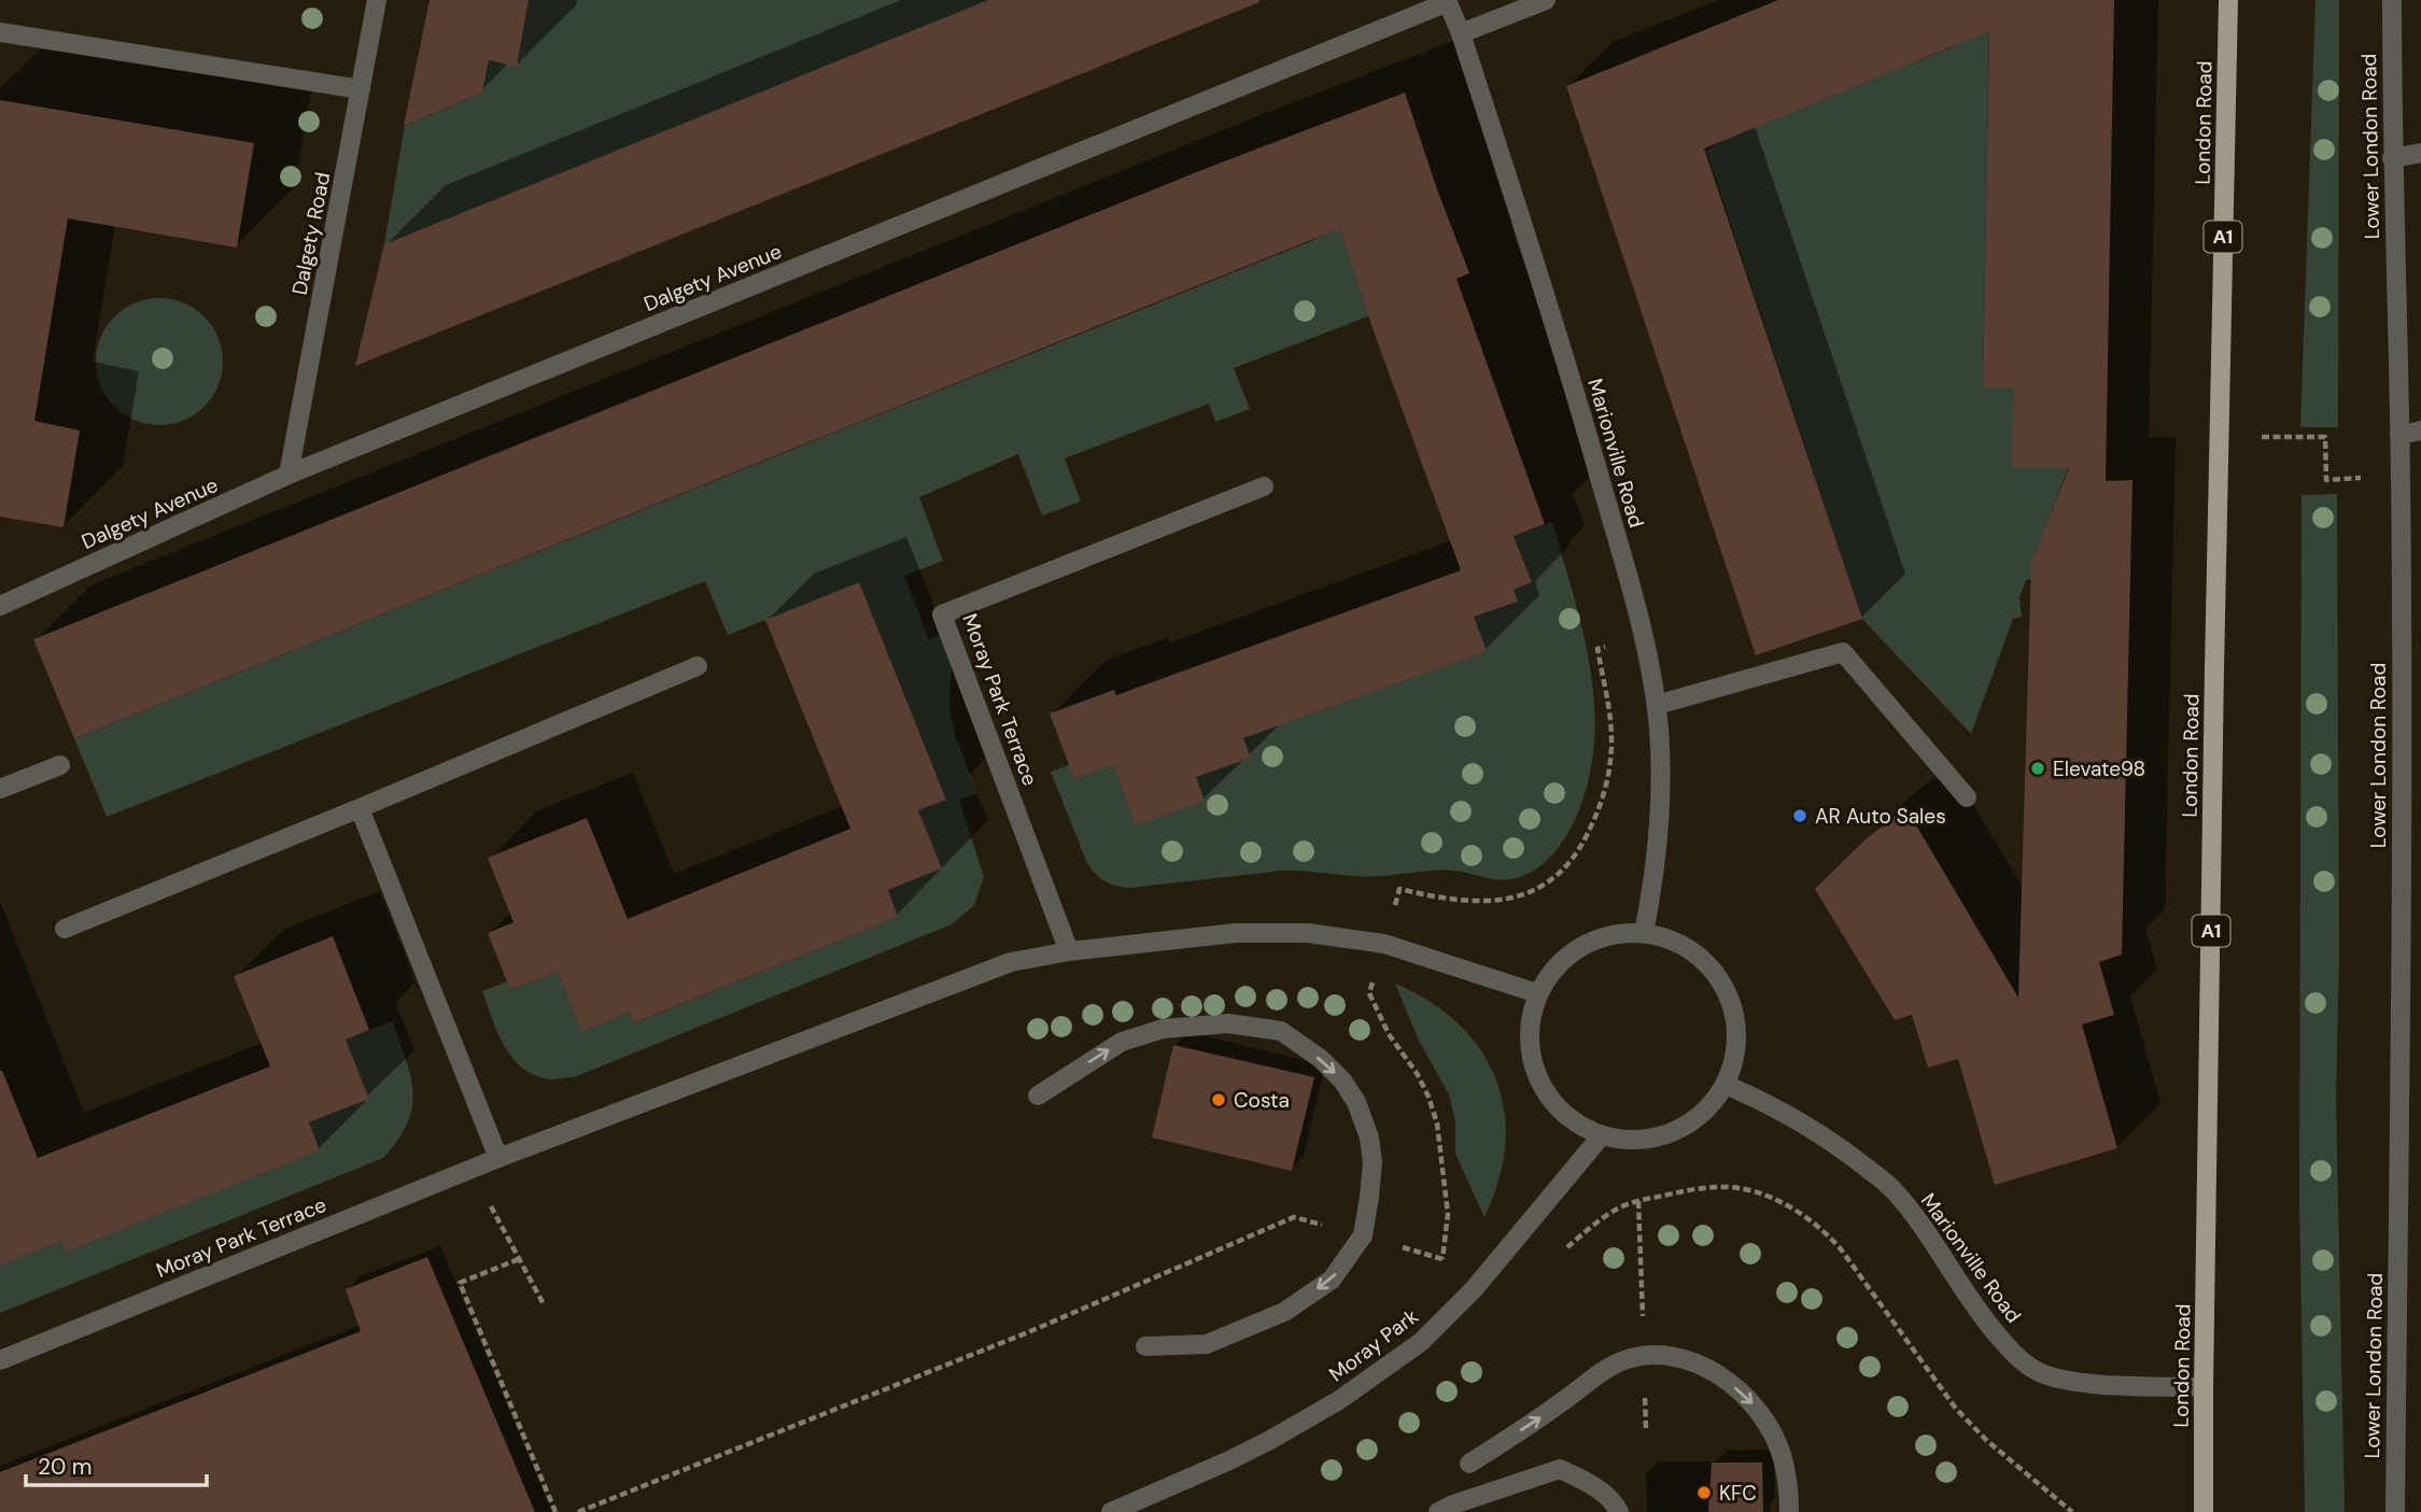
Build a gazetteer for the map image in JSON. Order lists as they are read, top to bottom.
{
  "streets": {
    "main road": ["London Road", "A1"],
    "street": [
      "Lower London Road",
      "Dalgety Road",
      "Dalgety Avenue",
      "Marionville Road",
      "Moray Park Terrace",
      "Moray Park"
    ]
  },
  "crossings": [
    ["London Road", "Marionville Road"],
    ["Dalgety Road", "Dalgety Avenue"],
    ["Dalgety Avenue", "Marionville Road"],
    ["Marionville Road", "Moray Park Terrace"],
    ["Marionville Road", "Moray Park"],
    ["Moray Park Terrace", "Moray Park"]
  ],
  "places": [
    "Elevate98",
    "AR Auto Sales",
    "Costa",
    "KFC"
  ],
  "scale_bar": "20 m"
}
